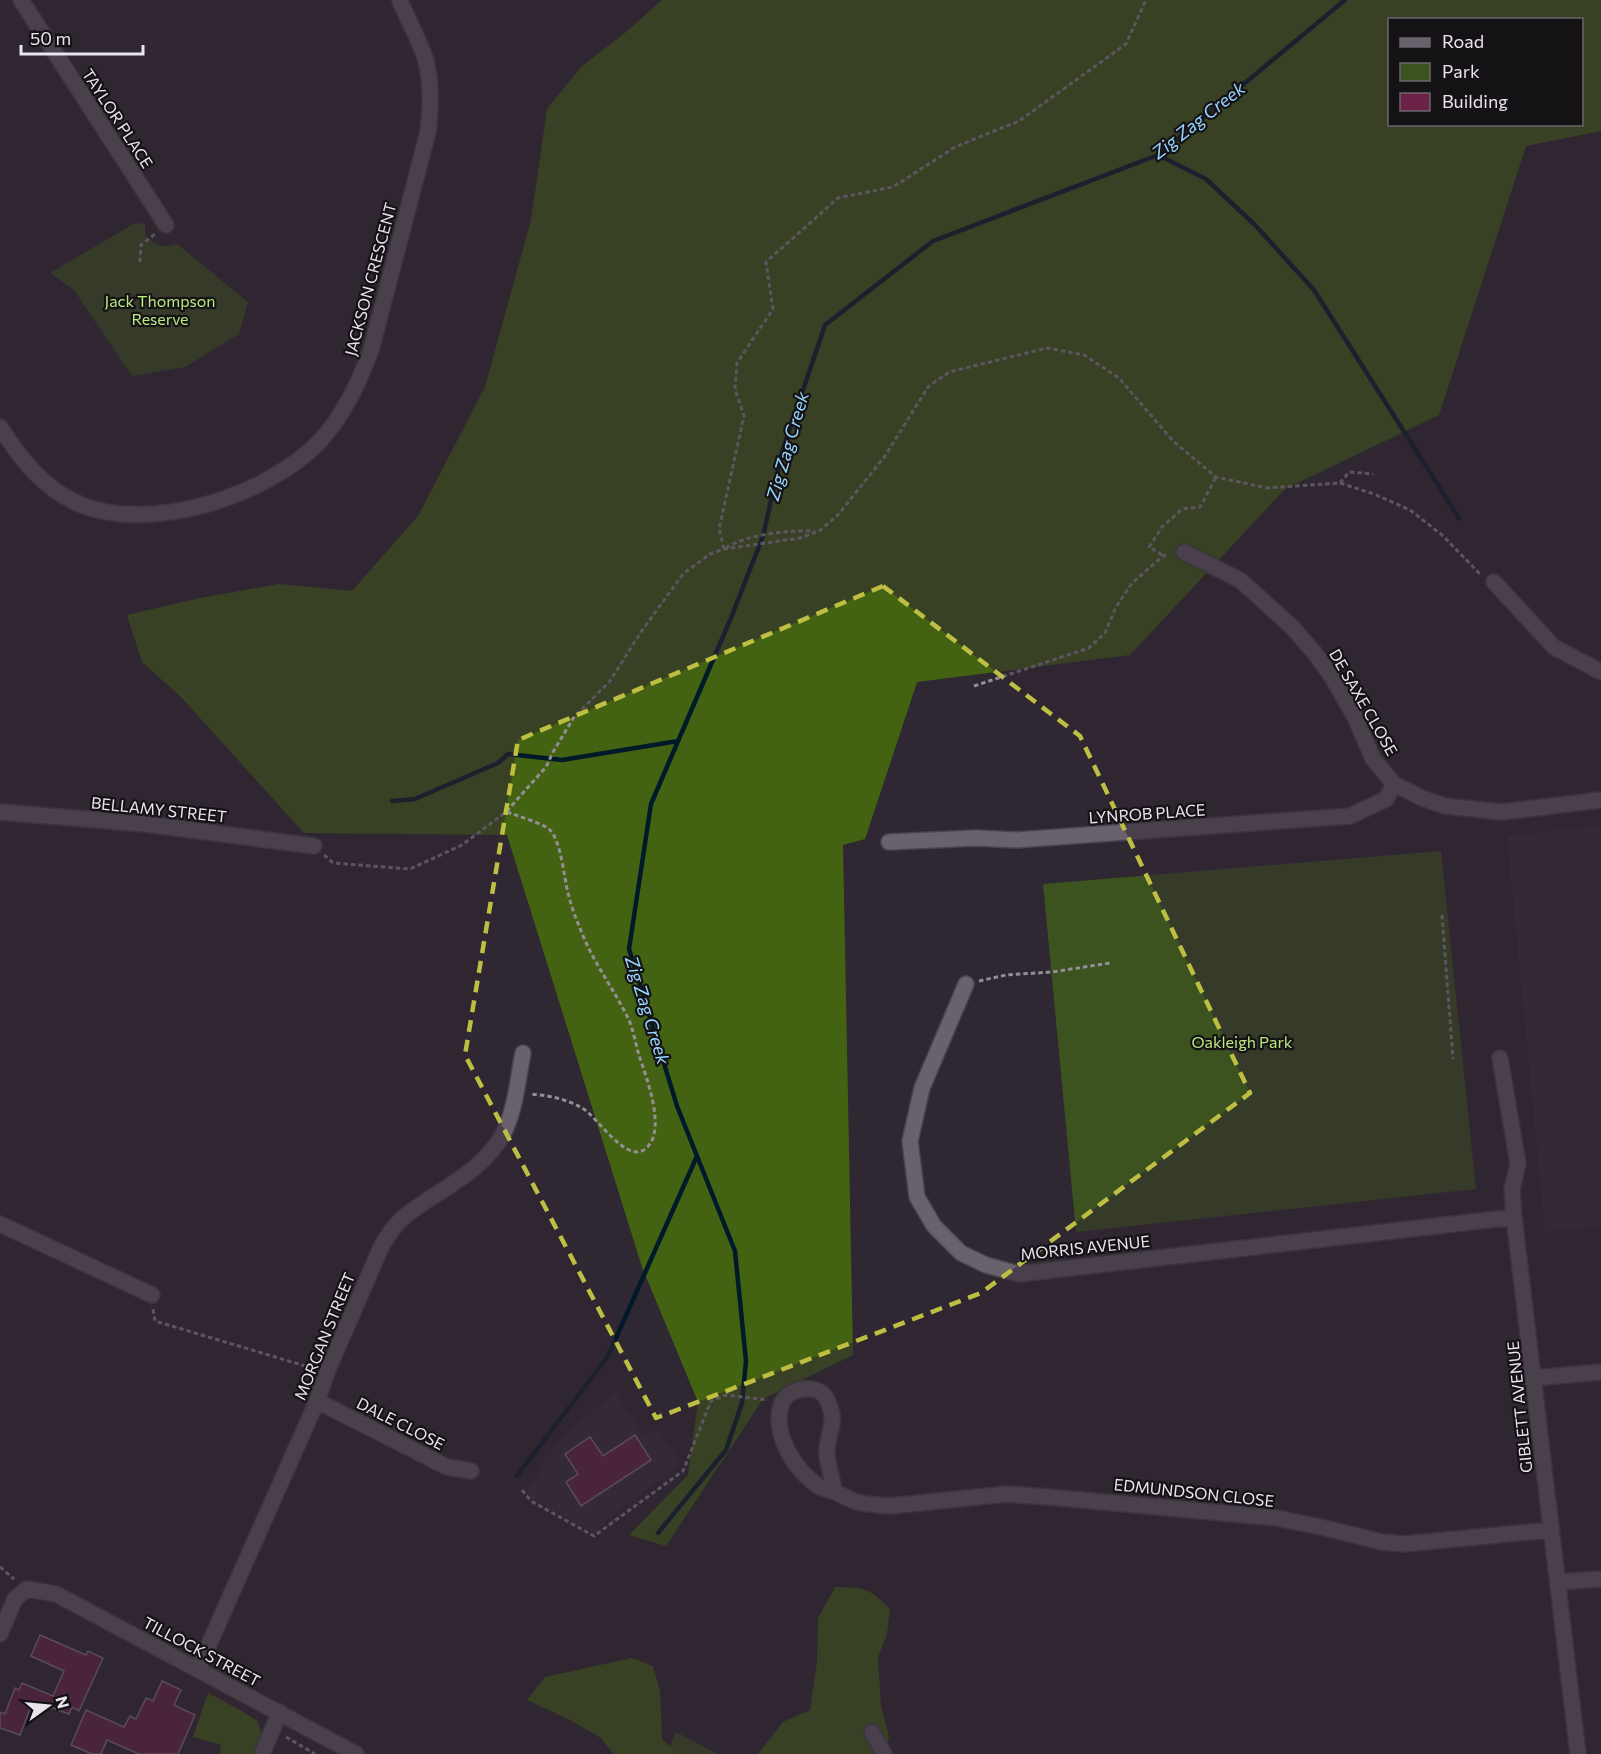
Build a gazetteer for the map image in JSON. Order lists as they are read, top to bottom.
{
  "streets": {
    "street": [
      "TAYLOR PLACE",
      "JACKSON CRESCENT",
      "DE SAXE CLOSE",
      "BELLAMY STREET",
      "LYNROB PLACE",
      "MORRIS AVENUE",
      "MORGAN STREET",
      "GIBLETT AVENUE",
      "DALE CLOSE",
      "EDMUNDSON CLOSE",
      "TILLOCK STREET"
    ]
  },
  "crossings": [
    ["DE SAXE CLOSE", "LYNROB PLACE"],
    ["MORRIS AVENUE", "GIBLETT AVENUE"],
    ["MORGAN STREET", "DALE CLOSE"],
    ["MORGAN STREET", "TILLOCK STREET"],
    ["GIBLETT AVENUE", "EDMUNDSON CLOSE"]
  ],
  "water": ["Zig Zag Creek"],
  "parks": ["Jack Thompson Reserve", "Oakleigh Park"],
  "legend": ["Road", "Park", "Building"],
  "scale_bar": "50 m",
  "north": "right"
}
